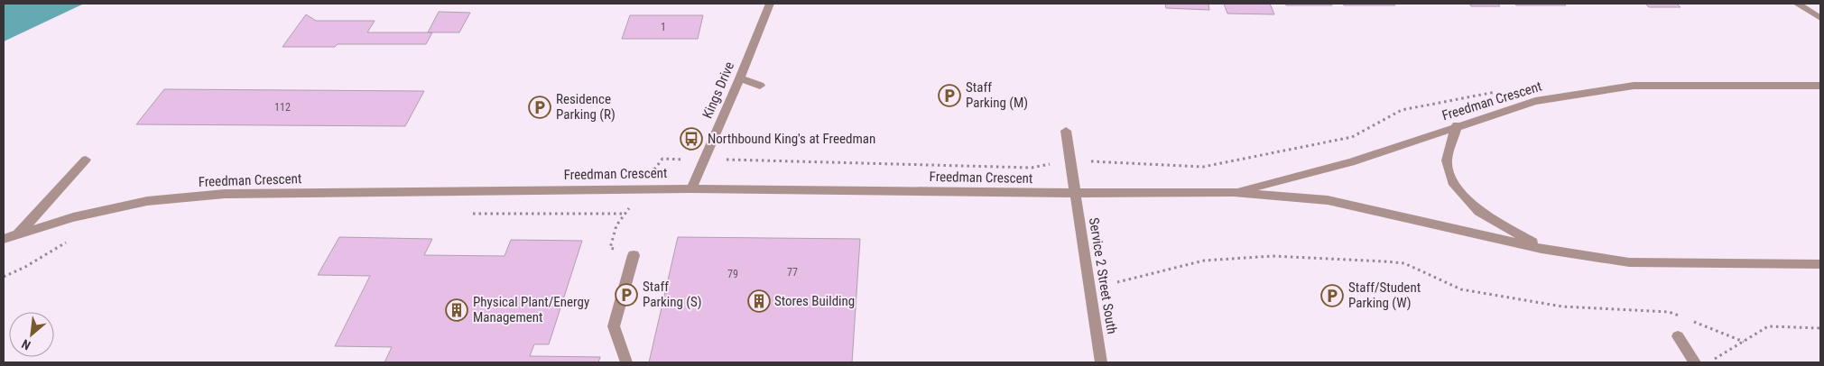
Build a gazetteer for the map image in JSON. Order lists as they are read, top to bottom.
{
  "streets": {
    "street": ["Kings Drive", "Freedman Crescent", "Service 2 Street South"]
  },
  "crossings": [
    ["Kings Drive", "Freedman Crescent"],
    ["Freedman Crescent", "Service 2 Street South"]
  ],
  "places": {
    "parking": [
      "Staff Parking (M)",
      "Residence Parking (R)",
      "Staff Parking (S)",
      "Staff/Student Parking (W)"
    ],
    "bus stop": ["Northbound King's at Freedman"],
    "building": ["Stores Building", "Physical Plant/Energy Management"]
  },
  "house_numbers": [
    "1",
    "112",
    "77",
    "79"
  ],
  "north": "bottom left"
}
